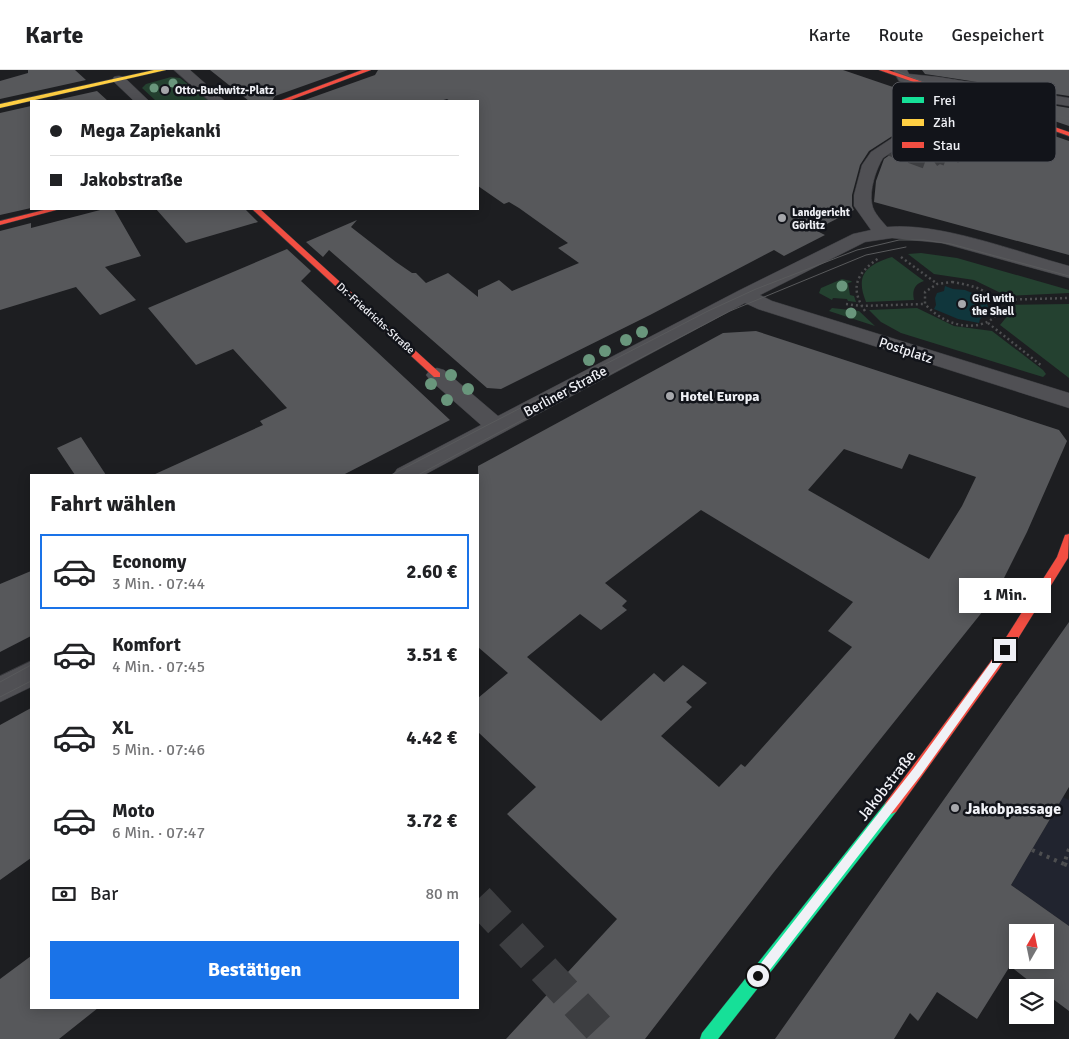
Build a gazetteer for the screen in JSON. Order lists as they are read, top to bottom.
{
  "streets": {
    "street": [
      "Dr.-Friedrichs-Straße",
      "Postplatz",
      "Berliner Straße",
      "Jakobstraße"
    ]
  },
  "crossings": [
    ["Dr.-Friedrichs-Straße", "Berliner Straße"],
    ["Postplatz", "Berliner Straße"]
  ],
  "places": [
    "Otto-Buchwitz-Platz",
    "Landgericht Görlitz",
    "Girl with the Shell",
    "Hotel Europa",
    "Jakobpassage"
  ],
  "legend": ["Frei", "Zäh", "Stau"],
  "north": "top",
  "page": {
    "header": "Karte",
    "nav": ["Karte", "Route", "Gespeichert"],
    "banner": ["Mega Zapiekanki", "Jakobstraße"],
    "heading": "Fahrt wählen",
    "list": [
      {
        "name": "Economy",
        "note": "3 Min. · 07:44",
        "value": "2.60 €"
      },
      {
        "name": "Komfort",
        "note": "4 Min. · 07:45",
        "value": "3.51 €"
      },
      {
        "name": "XL",
        "note": "5 Min. · 07:46",
        "value": "4.42 €"
      },
      {
        "name": "Moto",
        "note": "6 Min. · 07:47",
        "value": "3.72 €"
      }
    ],
    "bubble": "1 Min.",
    "pay": ["Bar", "80 m"],
    "buttons": "Bestätigen"
  }
}
